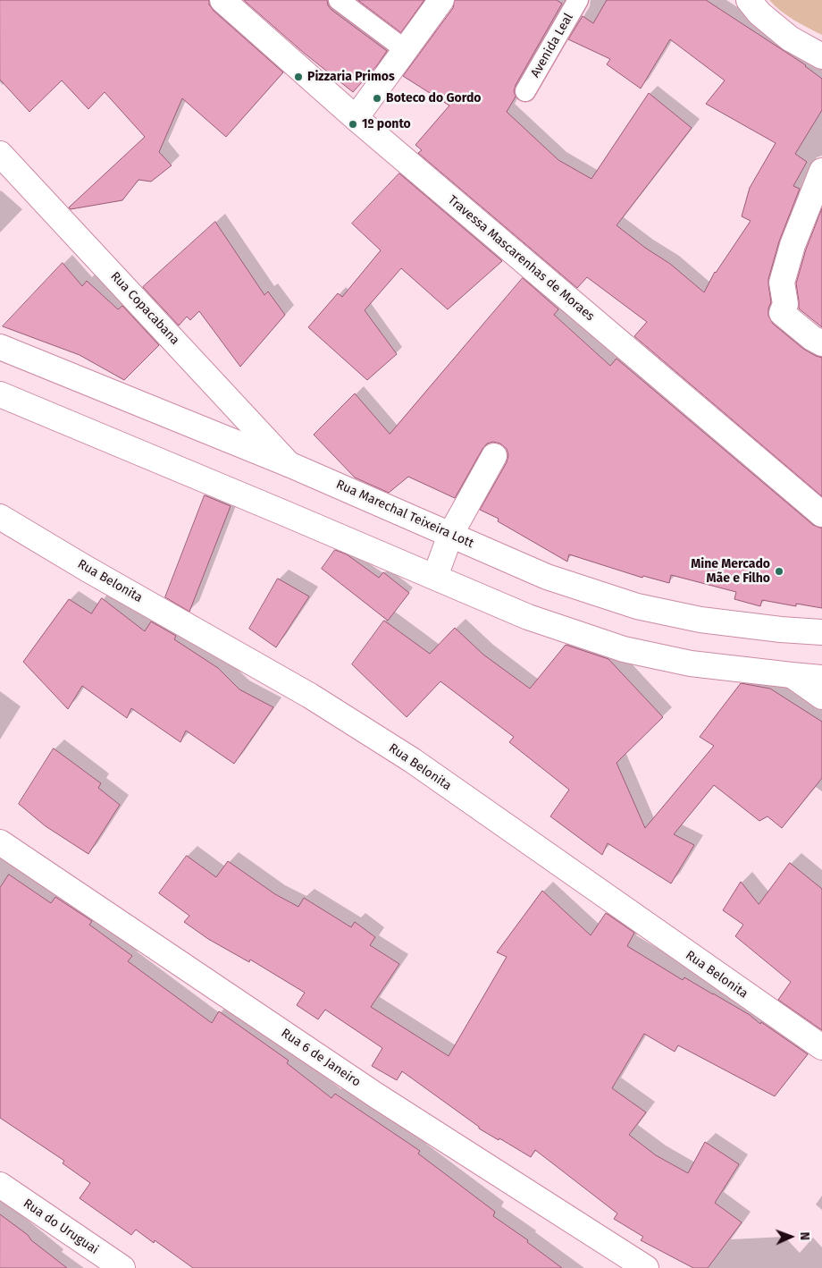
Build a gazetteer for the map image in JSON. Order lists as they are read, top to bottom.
{
  "streets": {
    "street": [
      "Travessa Mascarenhas de Moraes",
      "Rua Copacabana",
      "Rua Marechal Teixeira Lott",
      "Rua Belonita",
      "Rua 6 de Janeiro",
      "Rua do Uruguai"
    ],
    "lane": ["Avenida Leal"]
  },
  "crossings": [
    ["Rua Copacabana", "Rua Marechal Teixeira Lott"]
  ],
  "places": [
    "Pizzaria Primos",
    "Boteco do Gordo",
    "1º ponto",
    "Mine Mercado Mãe e Filho"
  ],
  "north": "right"
}
